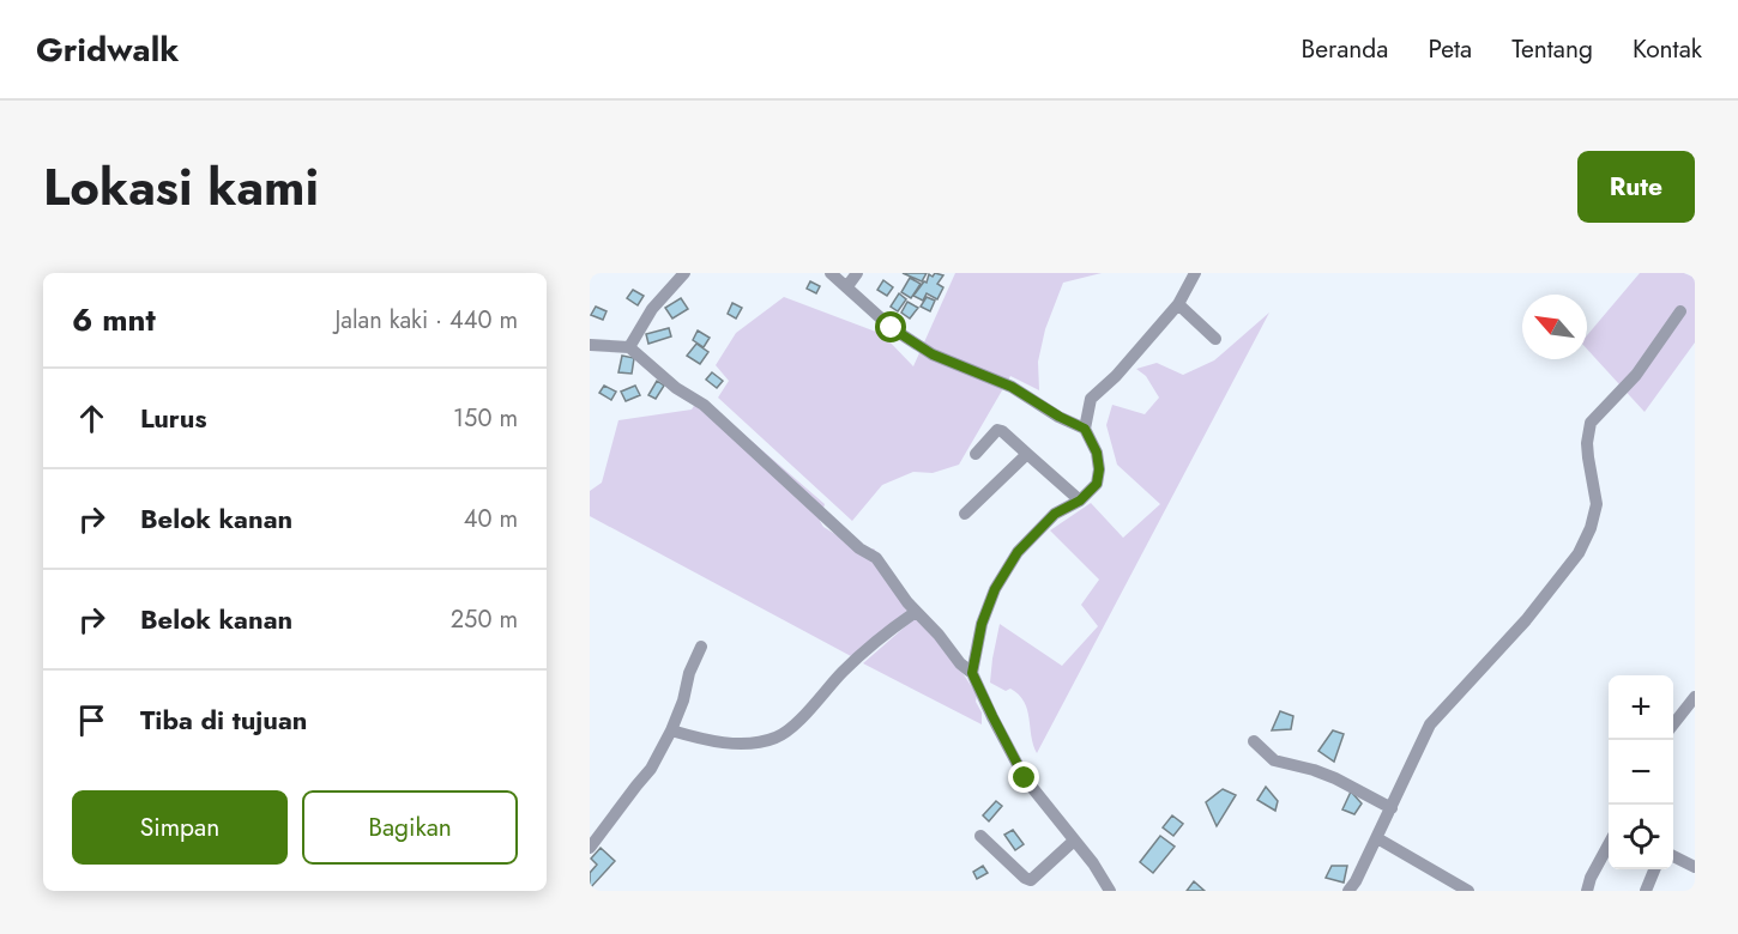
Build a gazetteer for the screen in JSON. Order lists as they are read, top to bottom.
{
  "north": "top left",
  "page": {
    "header": "Gridwalk",
    "nav": [
      "Beranda",
      "Peta",
      "Tentang",
      "Kontak"
    ],
    "title": "Lokasi kami",
    "buttons": [
      "Rute",
      ["Simpan", "Bagikan"]
    ],
    "heading": ["6 mnt", "Jalan kaki · 440 m"],
    "list": [
      ["Lurus", "150 m"],
      ["Belok kanan", "40 m"],
      ["Belok kanan", "250 m"],
      "Tiba di tujuan"
    ],
    "map_buttons": ["+", "−"]
  }
}
